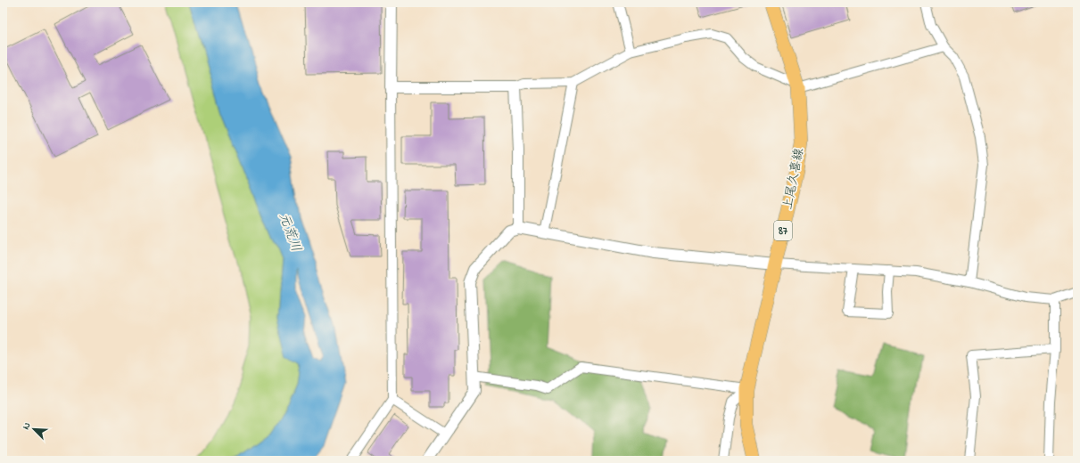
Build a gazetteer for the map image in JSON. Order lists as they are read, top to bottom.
{
  "streets": {
    "main road": ["上尾久喜線", "87"]
  },
  "water": ["元荒川"],
  "north": "top left"
}
